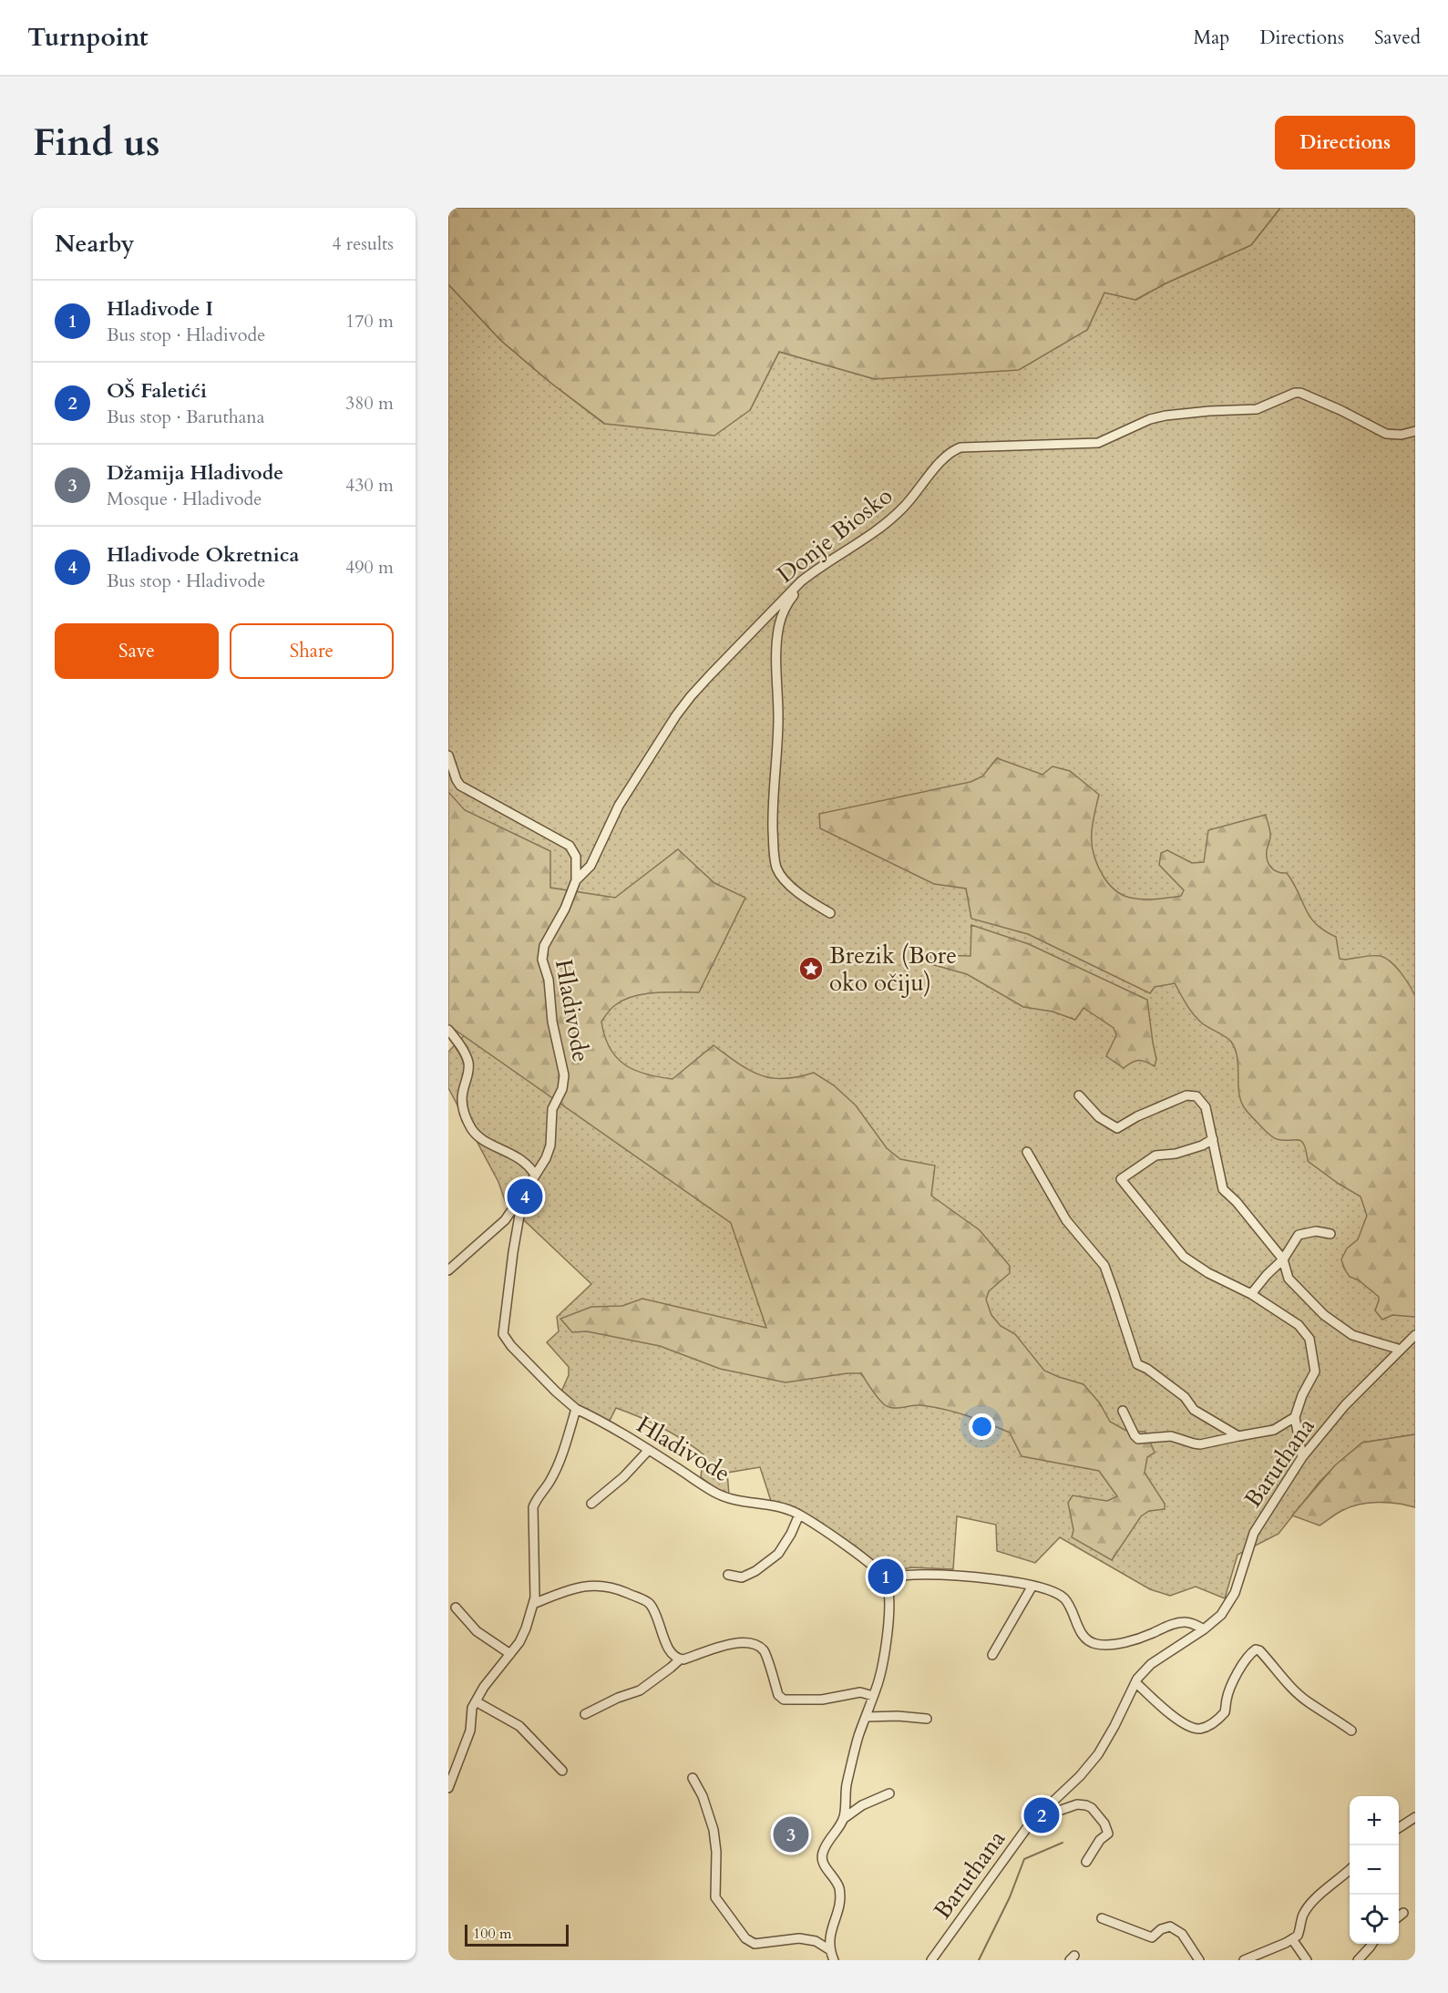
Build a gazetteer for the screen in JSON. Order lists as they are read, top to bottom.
{
  "streets": {
    "street": ["Donje Biosko", "Hladivode", "Baruthana"]
  },
  "crossings": [
    ["Donje Biosko", "Hladivode"]
  ],
  "places": {
    "place": ["Brezik (Bore oko očiju)"]
  },
  "scale_bar": "100 m",
  "page": {
    "header": "Turnpoint",
    "nav": ["Map", "Directions", "Saved"],
    "buttons": [
      "Directions",
      ["Save", "Share"]
    ],
    "title": "Find us",
    "heading": ["Nearby", "4 results"],
    "list": [
      {
        "mark": "1",
        "name": "Hladivode I",
        "note": "Bus stop · Hladivode",
        "value": "170 m"
      },
      {
        "mark": "2",
        "name": "OŠ Faletići",
        "note": "Bus stop · Baruthana",
        "value": "380 m"
      },
      {
        "mark": "3",
        "name": "Džamija Hladivode",
        "note": "Mosque · Hladivode",
        "value": "430 m"
      },
      {
        "mark": "4",
        "name": "Hladivode Okretnica",
        "note": "Bus stop · Hladivode",
        "value": "490 m"
      }
    ],
    "pins": [
      "4",
      "1",
      "2",
      "3"
    ],
    "map_buttons": ["+", "−"],
    "scale": "100 m"
  }
}
